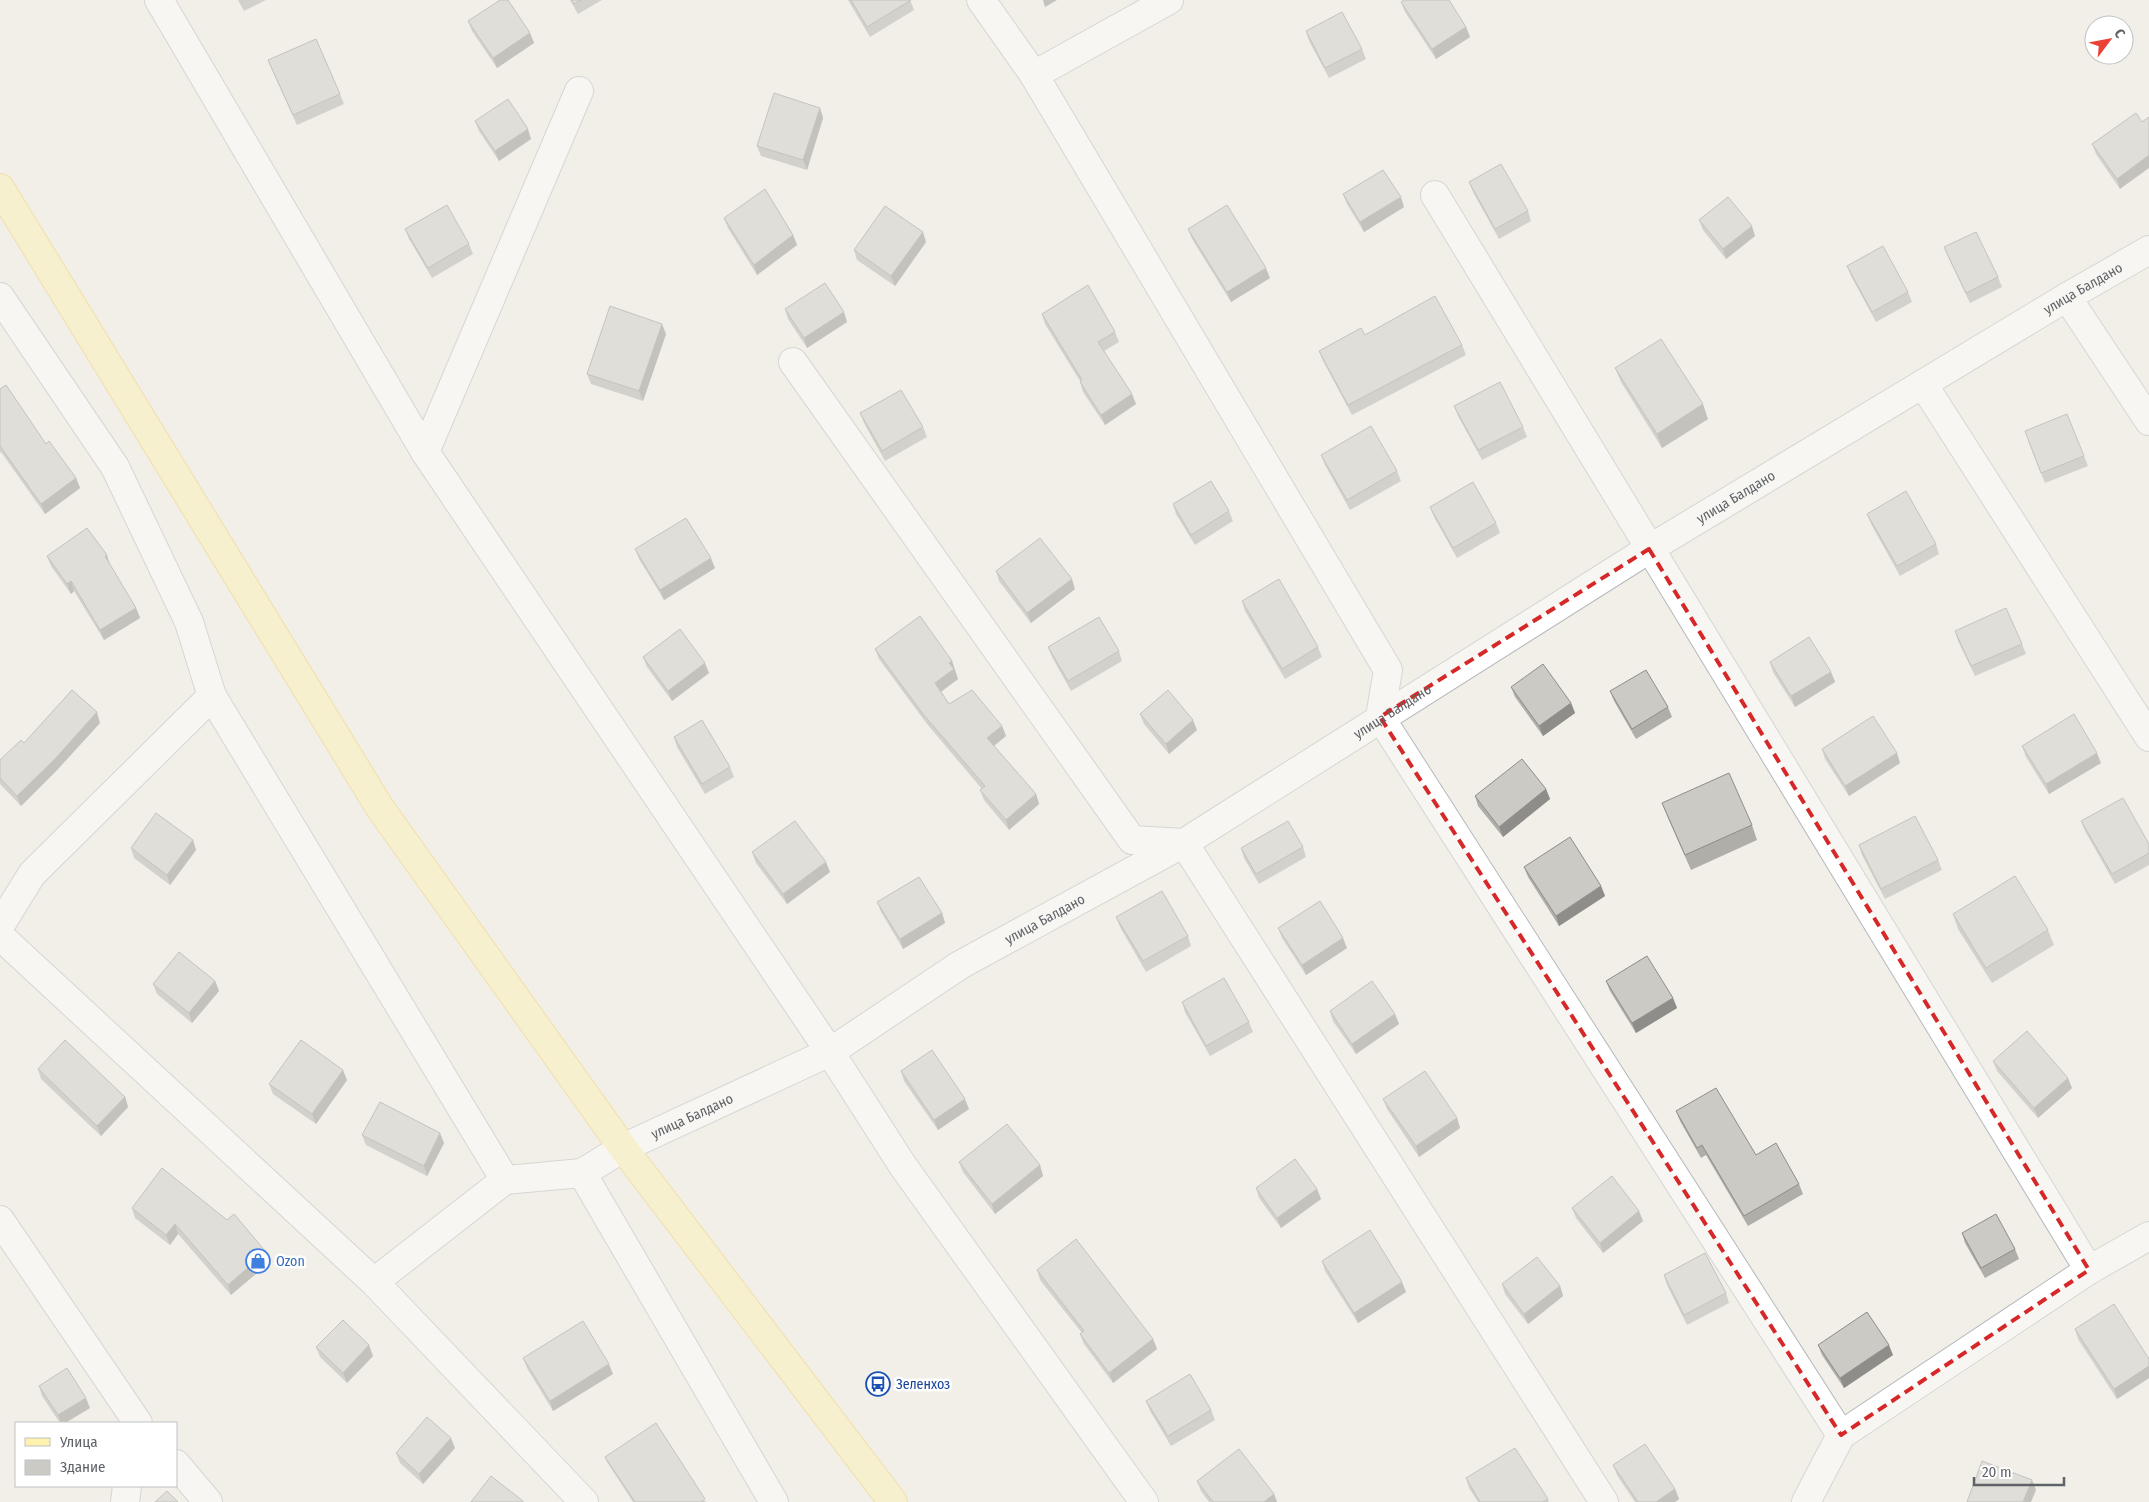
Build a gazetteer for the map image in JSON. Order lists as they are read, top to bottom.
{
  "streets": {
    "street": ["улица Балдано"]
  },
  "places": {
    "shop": ["Ozon"],
    "bus stop": ["Зеленхоз"]
  },
  "legend": ["Улица", "Здание"],
  "scale_bar": "20 m",
  "north": "top right"
}
